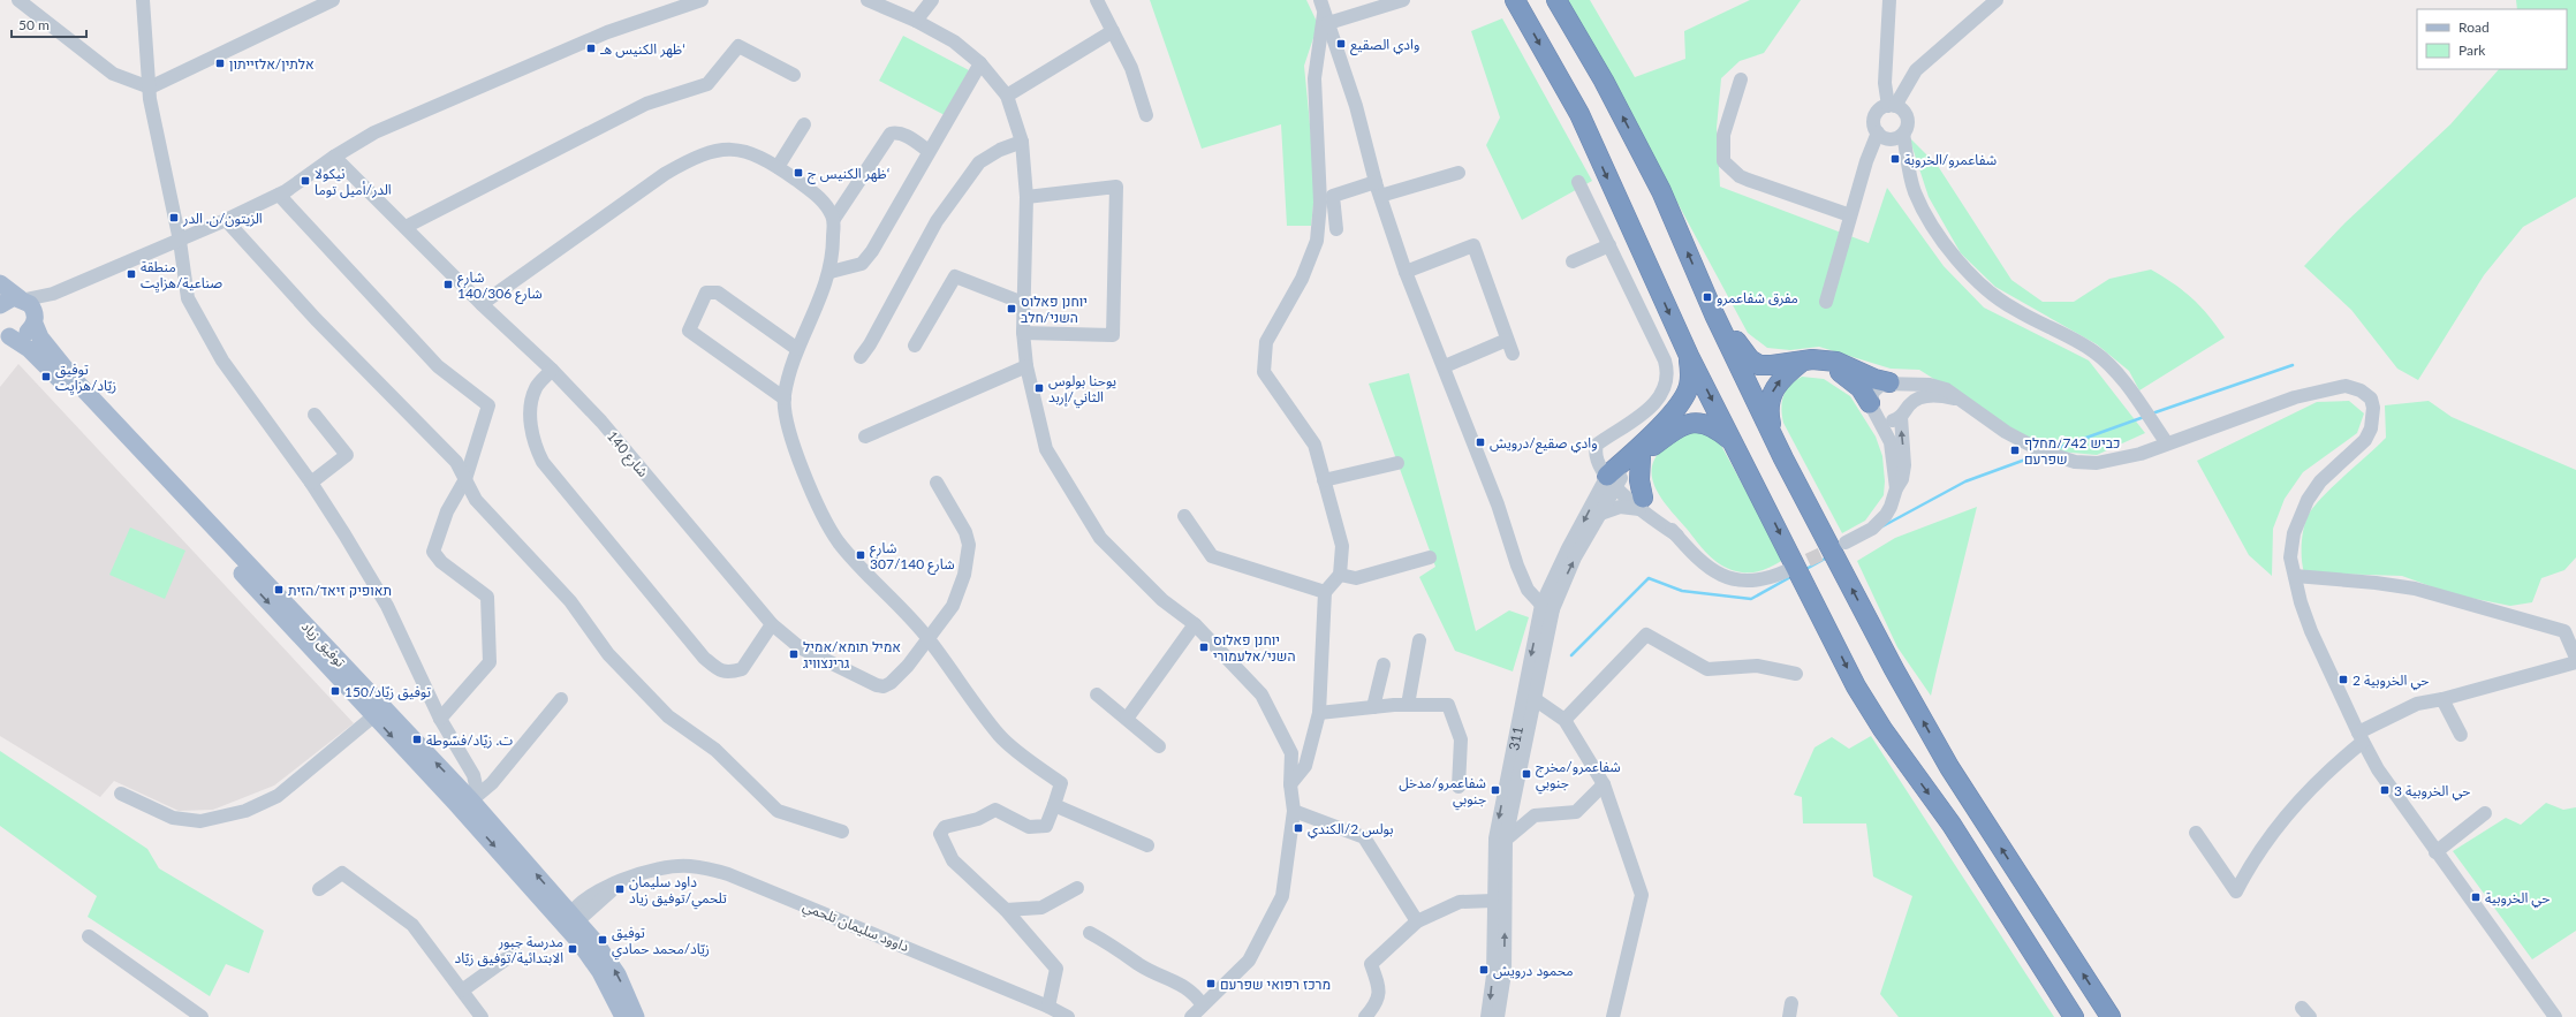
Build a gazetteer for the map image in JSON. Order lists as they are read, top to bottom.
{
  "streets": {
    "main road": ["توفيق زياد"],
    "street": ["شارع 140", "311", "داوود سليمان تلحمي"]
  },
  "crossings": [
    ["توفيق زياد", "داوود سليمان تلحمي"]
  ],
  "places": {
    "transit": [
      "وادي الصقيع",
      "ظهر الكنيس هـ‘",
      "אלתין/אלזייתון",
      "شفاعمرو/الخروبة",
      "ظهر الكنيس ج‘",
      "نيكولا الدر/أميل توما",
      "الزيتون/ن. الدر",
      "منطقة صناعية/هزايِت",
      "شارع 140/شارع 306",
      "مفرق شفاعمرو",
      "יוחנן פאלוס השני/חלב",
      "توفيق زيّاد/هزايِت",
      "يوحنا بولوس الثاني/إربد",
      "وادي صقيع/درويش",
      "כביש 742/מחלף שפרעם",
      "شارع 307/شارع 140",
      "תאופיק זיאד/הזית",
      "יוחנן פאלוס השני/אלעמורי",
      "אמיל תומא/אמיל גרינצוויג",
      "حي الخروبية 2",
      "توفيق زيّاد/150",
      "ت. زيّاد/فسّوطة",
      "شفاعمرو/مخرج جنوبي",
      "شفاعمرو/مدخل جنوبي",
      "حي الخروبية 3",
      "بولس 2/الكندي",
      "داود سليمان تلحمي/توفيق زياد",
      "حي الخروبية",
      "توفيق زيّاد/محمد حمادي",
      "مدرسة جبور الابتدائية/توفيق زيّاد",
      "محمود درويش",
      "מרכז רפואי שפרעם"
    ]
  },
  "legend": ["Road", "Park"],
  "scale_bar": "50 m"
}
